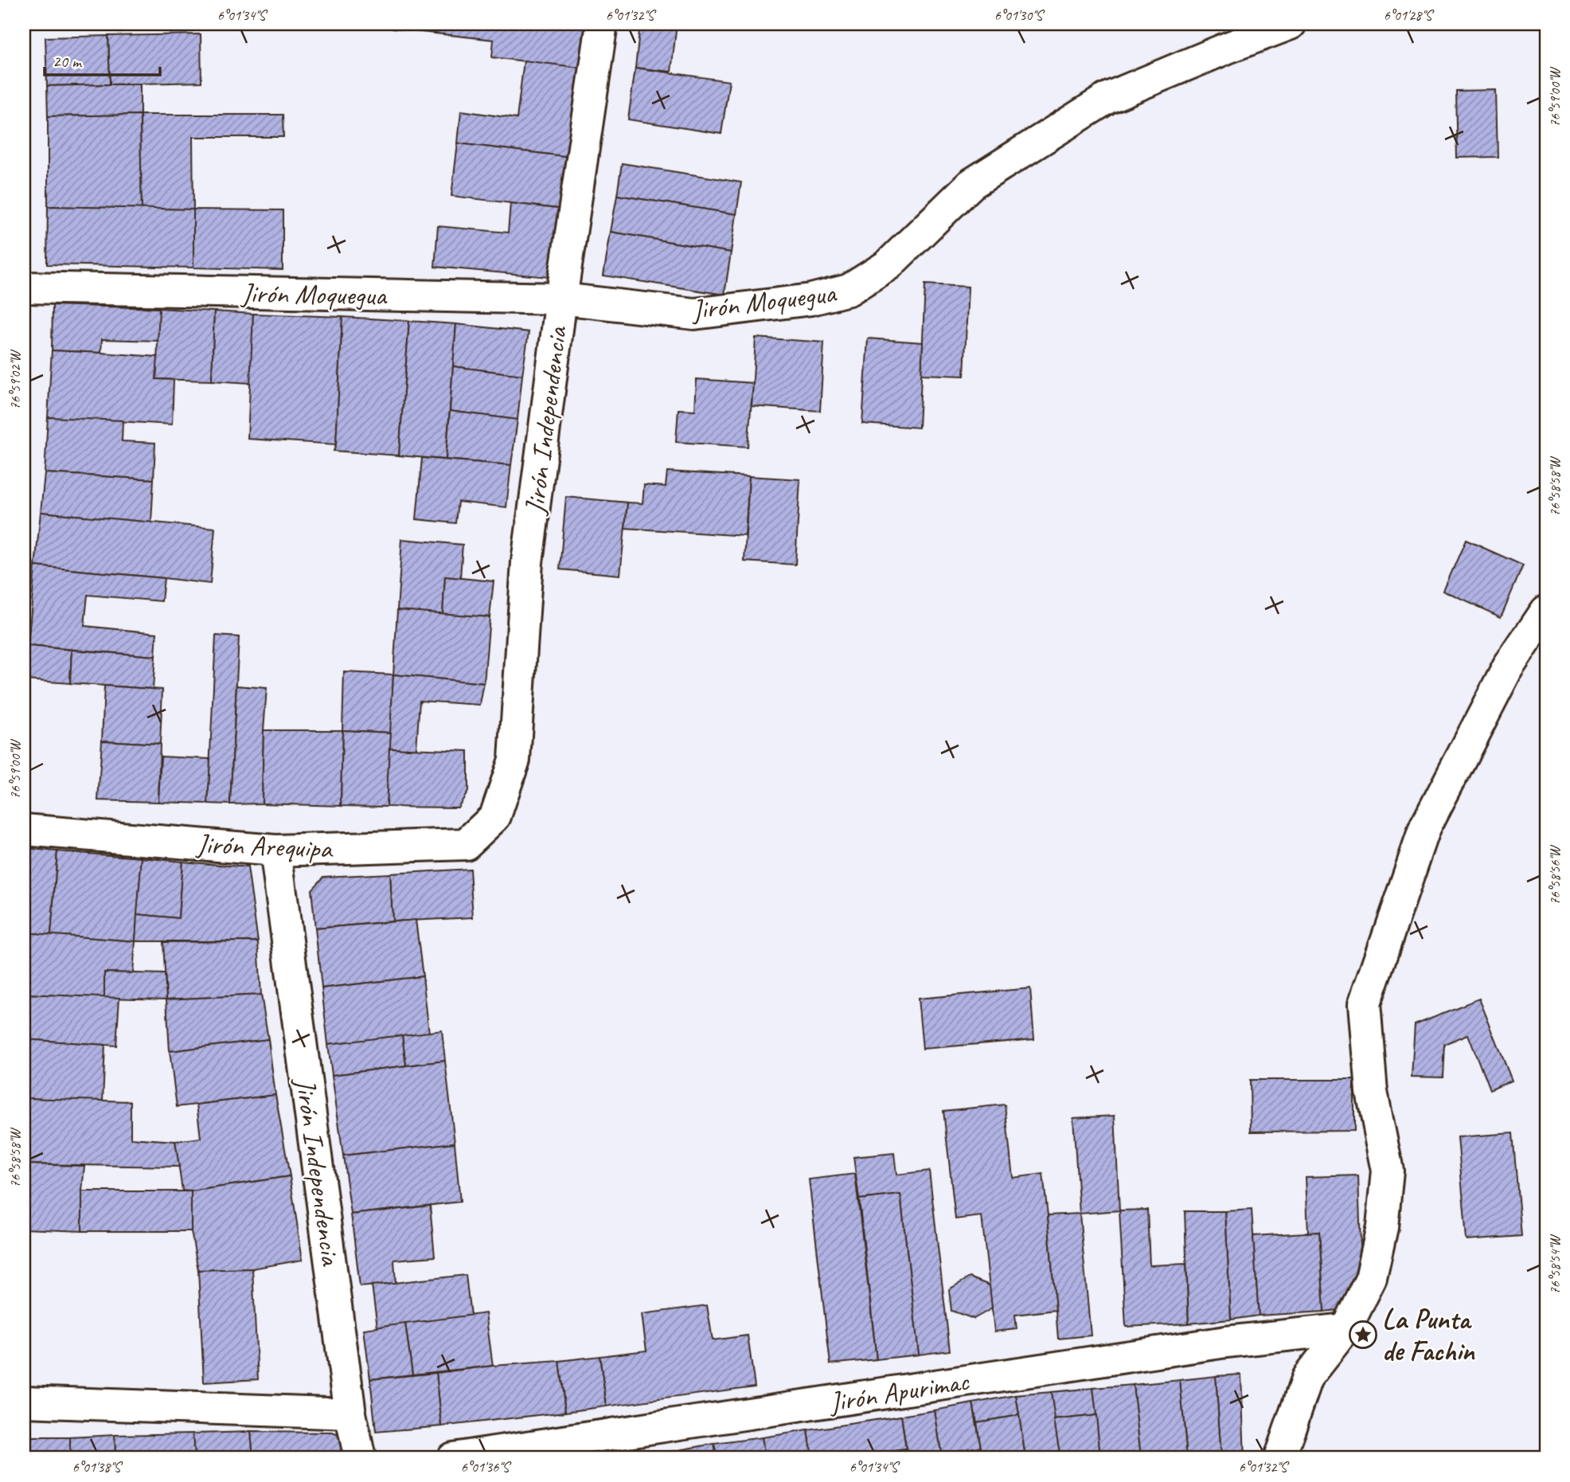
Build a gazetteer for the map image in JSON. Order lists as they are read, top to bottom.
{
  "streets": {
    "street": [
      "Jirón Moquegua",
      "Jirón Independencia",
      "Jirón Arequipa",
      "Jirón Apurimac"
    ]
  },
  "crossings": [
    ["Jirón Moquegua", "Jirón Independencia"],
    ["Jirón Independencia", "Jirón Arequipa"]
  ],
  "places": {
    "place": ["La Punta de Fachin"]
  },
  "scale_bar": "20 m",
  "coordinates": [
    "6°01'34\"S",
    "6°01'32\"S",
    "6°01'30\"S",
    "6°01'28\"S",
    "76°59'00\"W",
    "76°59'02\"W",
    "76°58'58\"W",
    "76°58'56\"W",
    "76°58'54\"W",
    "6°01'38\"S",
    "6°01'36\"S"
  ]
}
